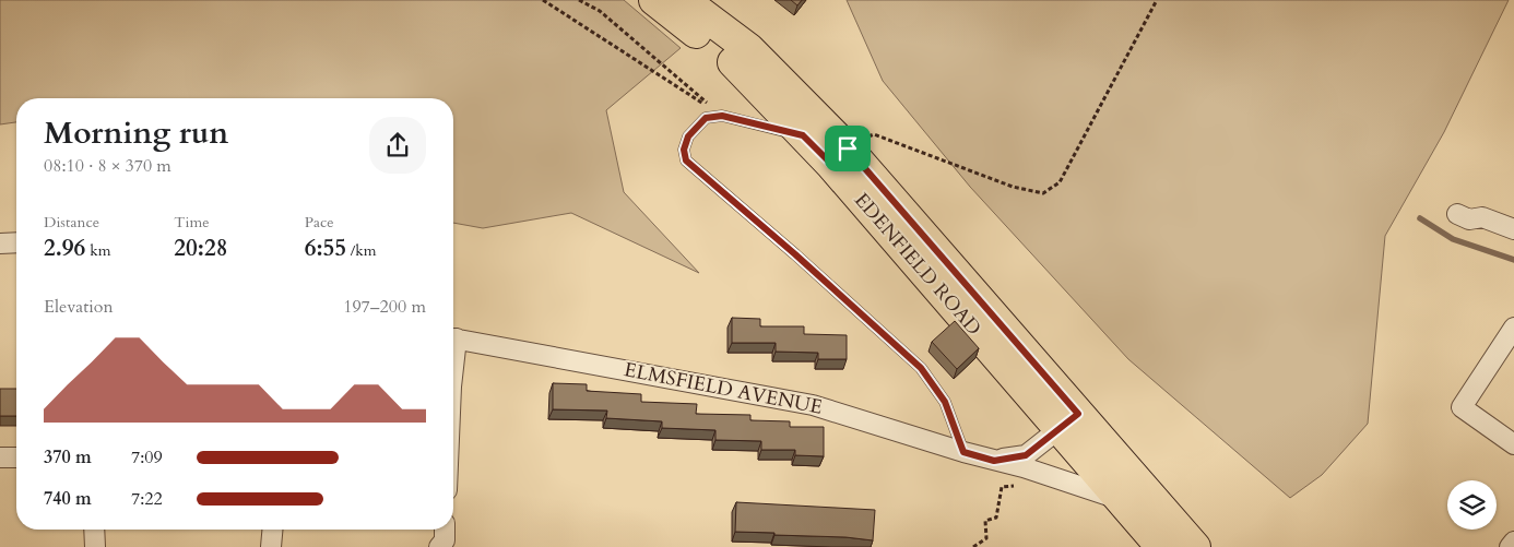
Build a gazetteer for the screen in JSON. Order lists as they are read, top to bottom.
{
  "streets": {
    "main road": ["EDENFIELD ROAD"],
    "street": ["ELMSFIELD AVENUE"]
  },
  "crossings": [
    ["EDENFIELD ROAD", "ELMSFIELD AVENUE"]
  ],
  "page": {
    "heading": ["Morning run", "08:10 · 8 × 370 m"],
    "stats": [
      ["Distance", "2.96 km"],
      ["Time", "20:28"],
      ["Pace", "6:55 /km"]
    ],
    "chart": ["Elevation", "197–200 m"],
    "list": [
      {
        "name": "370 m",
        "note": "7:09"
      },
      {
        "name": "740 m",
        "note": "7:22"
      }
    ]
  }
}
